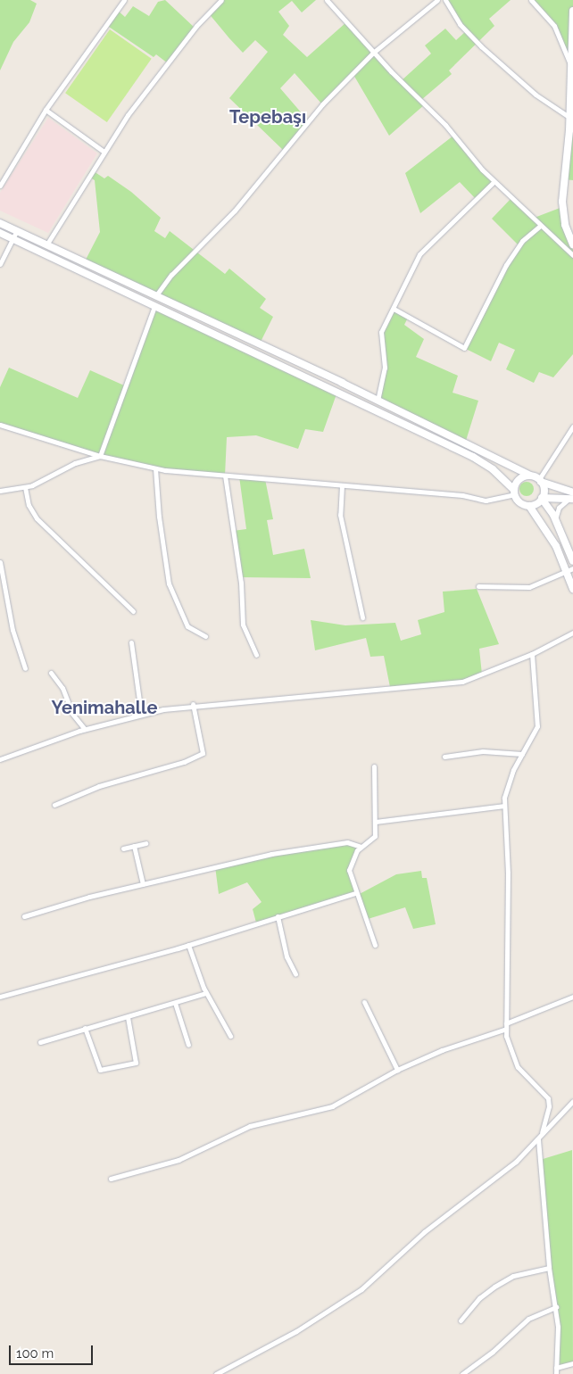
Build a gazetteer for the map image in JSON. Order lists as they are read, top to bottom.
{
  "districts": ["Tepebaşı", "Yenimahalle"],
  "scale_bar": "100 m"
}
